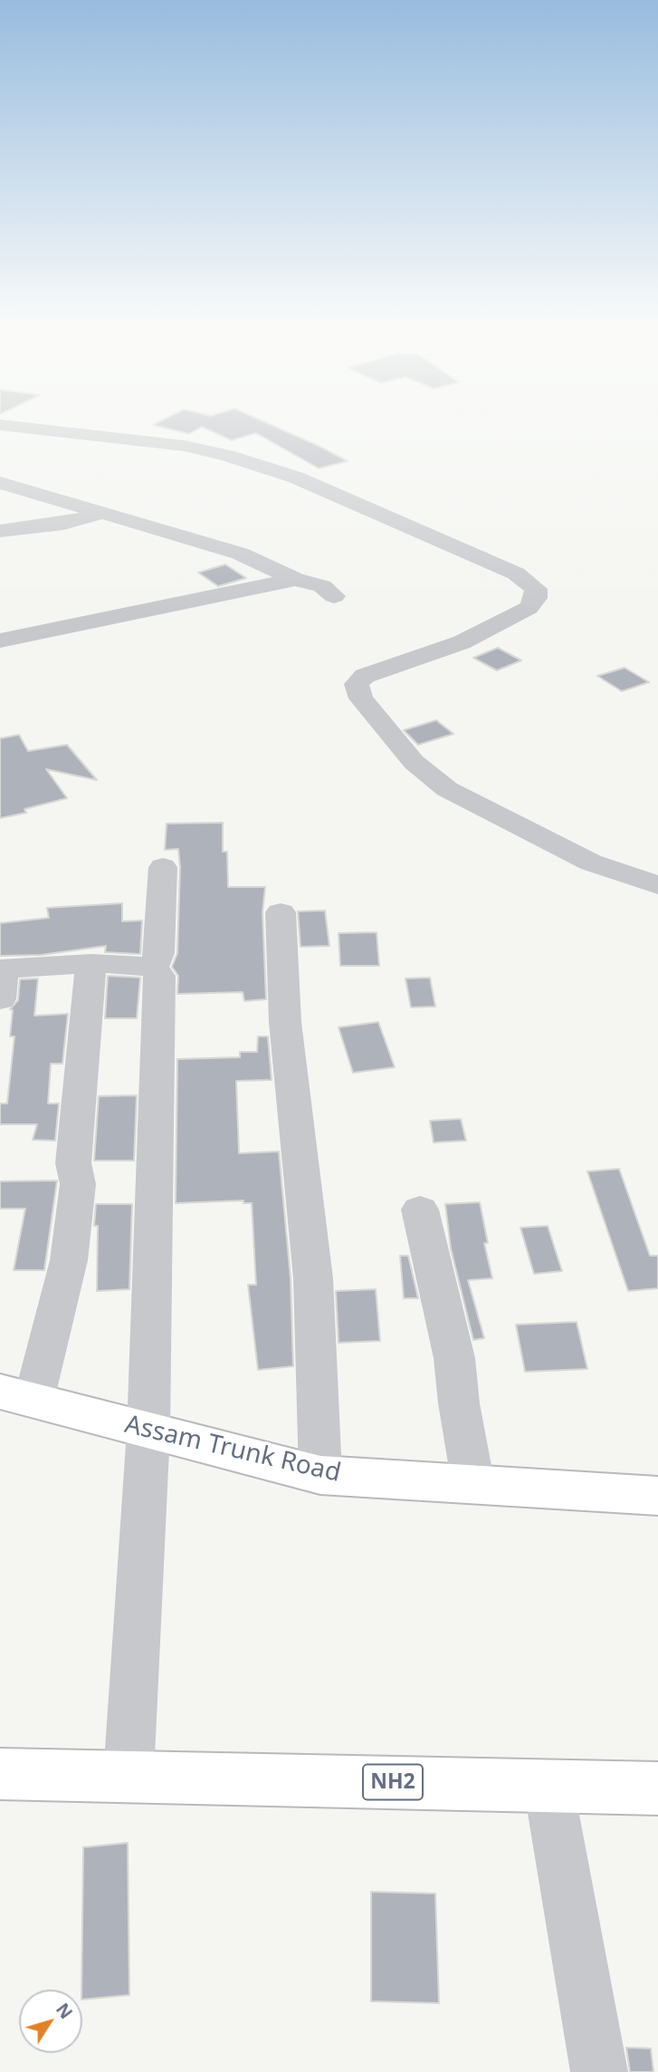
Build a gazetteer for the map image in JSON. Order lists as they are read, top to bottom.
{
  "streets": {
    "highway": ["Assam Trunk Road", "NH2"]
  },
  "north": "top right"
}
